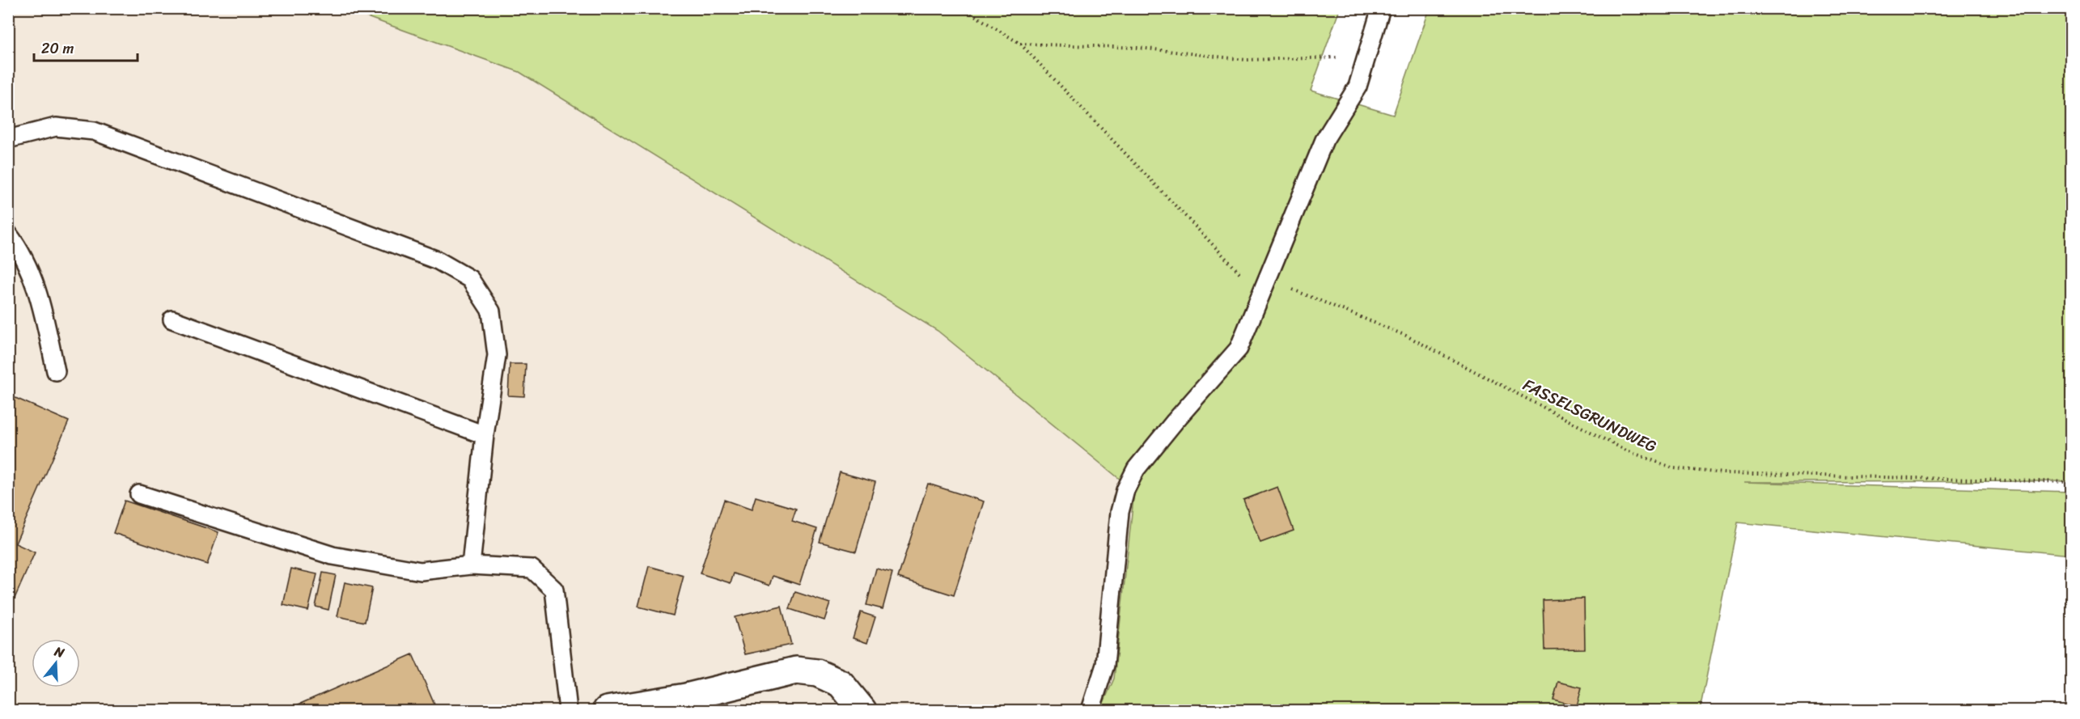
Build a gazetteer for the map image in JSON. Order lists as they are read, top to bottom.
{
  "streets": {
    "path": ["FASSELSGRUNDWEG"]
  },
  "scale_bar": "20 m",
  "north": "top"
}
